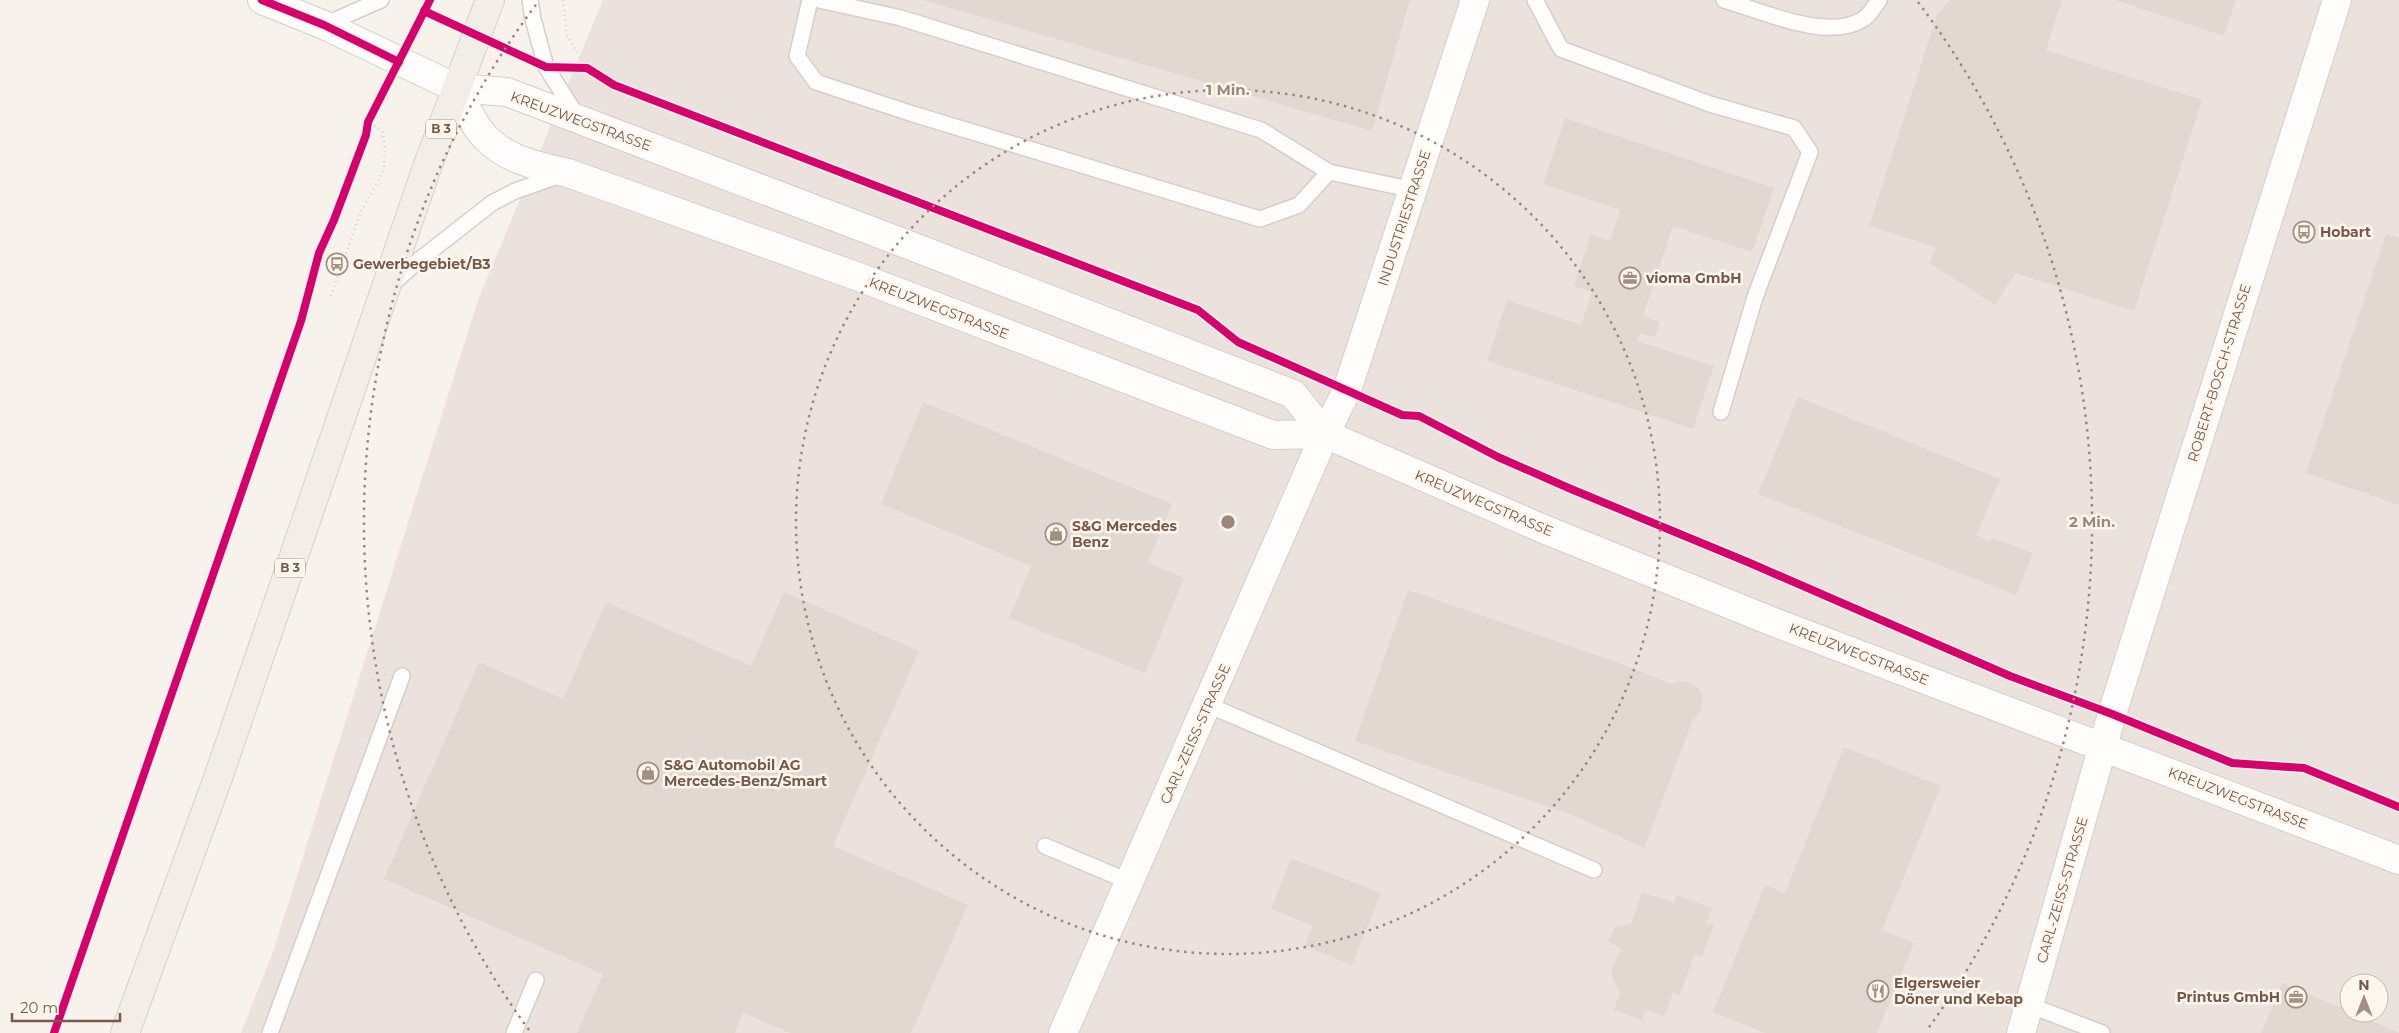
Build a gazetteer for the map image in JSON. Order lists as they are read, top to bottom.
{
  "streets": {
    "main road": ["B 3"],
    "street": [
      "KREUZWEGSTRASSE",
      "INDUSTRIESTRASSE",
      "ROBERT-BOSCH-STRASSE",
      "CARL-ZEISS-STRASSE"
    ]
  },
  "crossings": [
    ["KREUZWEGSTRASSE", "B 3"],
    ["KREUZWEGSTRASSE", "INDUSTRIESTRASSE"],
    ["KREUZWEGSTRASSE", "ROBERT-BOSCH-STRASSE"],
    ["KREUZWEGSTRASSE", "CARL-ZEISS-STRASSE"],
    ["INDUSTRIESTRASSE", "CARL-ZEISS-STRASSE"],
    ["ROBERT-BOSCH-STRASSE", "CARL-ZEISS-STRASSE"]
  ],
  "places": {
    "bus stop": ["Hobart", "Gewerbegebiet/B3"],
    "office": ["vioma GmbH", "Printus GmbH"],
    "shop": ["S&G Mercedes Benz", "S&G Automobil AG Mercedes-Benz/Smart"],
    "restaurant": ["Elgersweier Döner und Kebap"]
  },
  "scale_bar": "20 m",
  "north": "top",
  "rings": ["1 Min.", "2 Min."]
}
